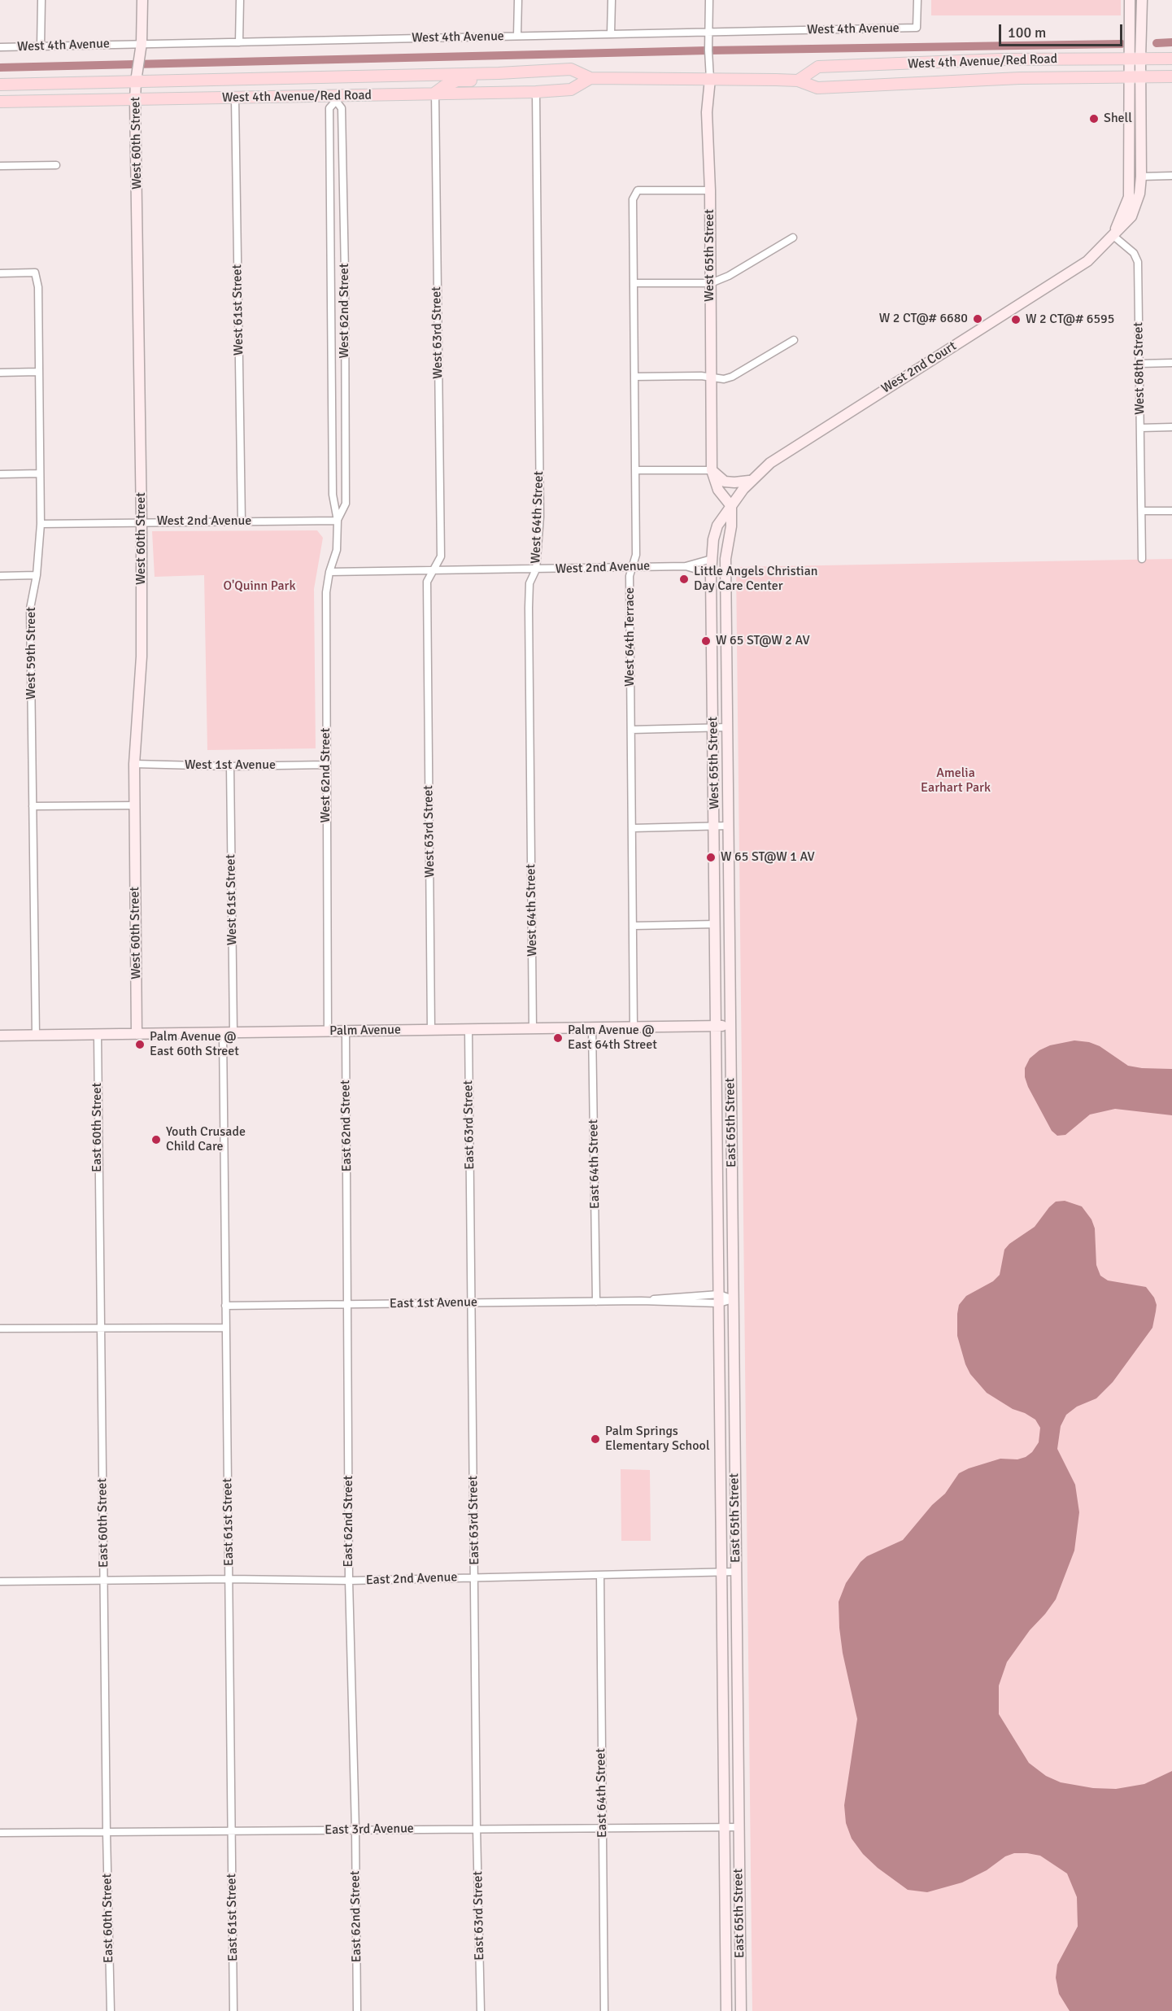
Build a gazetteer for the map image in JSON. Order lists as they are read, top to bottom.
{
  "streets": {
    "main road": [
      "West 4th Avenue/Red Road",
      "West 60th Street",
      "West 65th Street",
      "West 2nd Court",
      "Palm Avenue",
      "East 65th Street"
    ],
    "street": [
      "West 4th Avenue",
      "West 61st Street",
      "West 62nd Street",
      "West 63rd Street",
      "West 68th Street",
      "West 64th Street",
      "West 2nd Avenue",
      "West 64th Terrace",
      "West 59th Street",
      "West 1st Avenue",
      "East 63rd Street",
      "East 62nd Street",
      "East 60th Street",
      "East 64th Street",
      "East 1st Avenue",
      "East 61st Street",
      "East 2nd Avenue",
      "East 3rd Avenue"
    ]
  },
  "crossings": [
    ["West 4th Avenue", "West 60th Street"],
    ["West 4th Avenue", "West 65th Street"],
    ["West 4th Avenue/Red Road", "West 60th Street"],
    ["West 4th Avenue/Red Road", "West 65th Street"],
    ["West 4th Avenue/Red Road", "West 61st Street"],
    ["West 4th Avenue/Red Road", "West 62nd Street"],
    ["West 4th Avenue/Red Road", "West 63rd Street"],
    ["West 4th Avenue/Red Road", "West 64th Street"],
    ["West 60th Street", "West 2nd Avenue"],
    ["West 60th Street", "West 1st Avenue"],
    ["West 60th Street", "Palm Avenue"],
    ["West 65th Street", "West 2nd Court"],
    ["West 65th Street", "West 2nd Avenue"],
    ["West 65th Street", "West 64th Terrace"],
    ["West 65th Street", "Palm Avenue"],
    ["West 65th Street", "East 65th Street"],
    ["West 61st Street", "West 2nd Avenue"],
    ["West 61st Street", "West 1st Avenue"],
    ["West 61st Street", "Palm Avenue"],
    ["West 62nd Street", "West 2nd Avenue"],
    ["West 62nd Street", "West 1st Avenue"],
    ["West 62nd Street", "Palm Avenue"],
    ["West 63rd Street", "West 2nd Avenue"],
    ["West 63rd Street", "Palm Avenue"],
    ["West 2nd Court", "West 68th Street"],
    ["West 64th Street", "West 2nd Avenue"],
    ["West 64th Street", "Palm Avenue"],
    ["West 2nd Avenue", "West 64th Terrace"],
    ["West 2nd Avenue", "West 59th Street"],
    ["West 64th Terrace", "Palm Avenue"],
    ["West 59th Street", "Palm Avenue"],
    ["Palm Avenue", "East 65th Street"],
    ["Palm Avenue", "East 63rd Street"],
    ["Palm Avenue", "East 62nd Street"],
    ["Palm Avenue", "East 60th Street"],
    ["Palm Avenue", "East 64th Street"],
    ["Palm Avenue", "East 61st Street"],
    ["East 65th Street", "East 1st Avenue"],
    ["East 65th Street", "East 2nd Avenue"],
    ["East 65th Street", "East 3rd Avenue"],
    ["East 63rd Street", "East 1st Avenue"],
    ["East 63rd Street", "East 2nd Avenue"],
    ["East 63rd Street", "East 3rd Avenue"],
    ["East 62nd Street", "East 1st Avenue"],
    ["East 62nd Street", "East 2nd Avenue"],
    ["East 62nd Street", "East 3rd Avenue"],
    ["East 60th Street", "East 2nd Avenue"],
    ["East 60th Street", "East 3rd Avenue"],
    ["East 64th Street", "East 1st Avenue"],
    ["East 64th Street", "East 2nd Avenue"],
    ["East 64th Street", "East 3rd Avenue"],
    ["East 1st Avenue", "East 61st Street"],
    ["East 61st Street", "East 2nd Avenue"],
    ["East 61st Street", "East 3rd Avenue"]
  ],
  "parks": ["O'Quinn Park", "Amelia Earhart Park"],
  "places": [
    "Shell",
    "W 2 CT@# 6680",
    "W 2 CT@# 6595",
    "Little Angels Christian Day Care Center",
    "W 65 ST@W 2 AV",
    "W 65 ST@W 1 AV",
    "Palm Avenue @ East 64th Street",
    "Palm Avenue @ East 60th Street",
    "Youth Crusade Child Care",
    "Palm Springs Elementary School"
  ],
  "scale_bar": "100 m"
}
